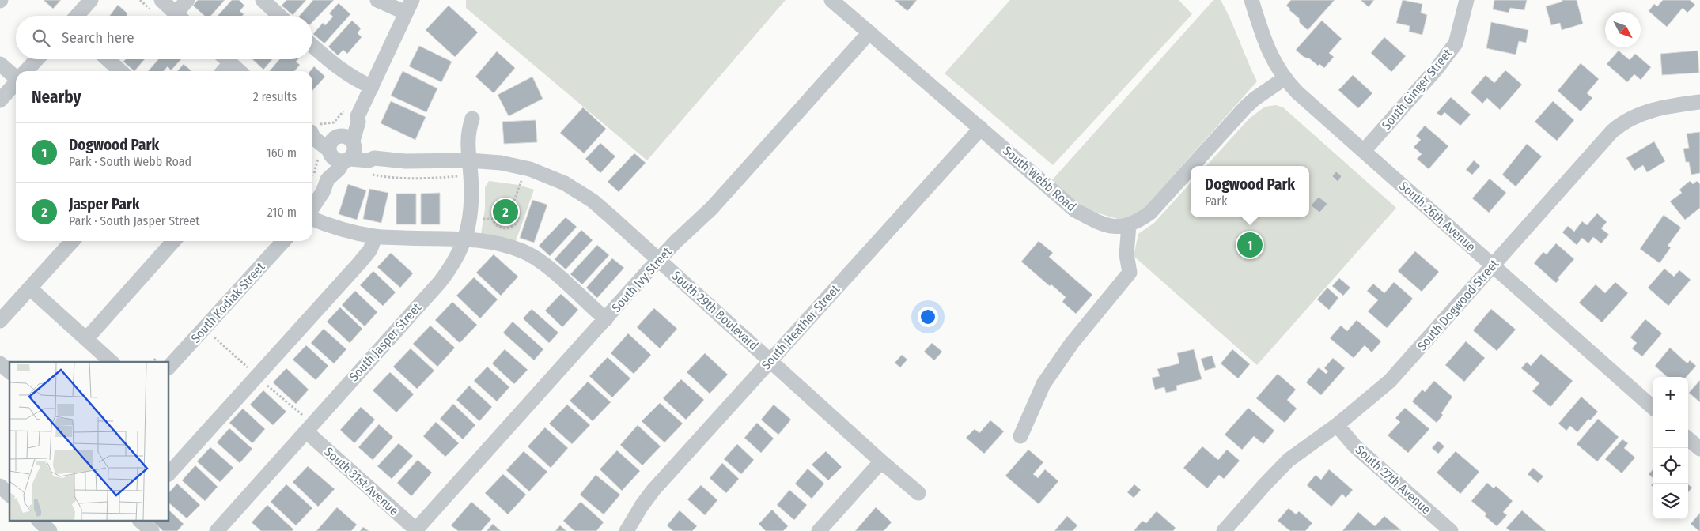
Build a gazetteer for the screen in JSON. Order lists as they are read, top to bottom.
{
  "streets": {
    "street": [
      "South Ginger Street",
      "South Webb Road",
      "South 26th Avenue",
      "South Ivy Street",
      "South Kodiak Street",
      "South Dogwood Street",
      "South 29th Boulevard",
      "South Heather Street",
      "South Jasper Street",
      "South 27th Avenue",
      "South 31st Avenue"
    ]
  },
  "crossings": [
    ["South Ginger Street", "South 26th Avenue"],
    ["South Webb Road", "South 26th Avenue"],
    ["South Webb Road", "South Ivy Street"],
    ["South Webb Road", "South Heather Street"],
    ["South 26th Avenue", "South Dogwood Street"],
    ["South Ivy Street", "South 29th Boulevard"],
    ["South Ivy Street", "South 31st Avenue"],
    ["South Dogwood Street", "South 27th Avenue"],
    ["South 29th Boulevard", "South Heather Street"],
    ["South 29th Boulevard", "South Jasper Street"],
    ["South Jasper Street", "South 31st Avenue"]
  ],
  "north": "bottom right",
  "page": {
    "search": "Search here",
    "heading": ["Nearby", "2 results"],
    "list": [
      {
        "mark": "1",
        "name": "Dogwood Park",
        "note": "Park · South Webb Road",
        "value": "160 m"
      },
      {
        "mark": "2",
        "name": "Jasper Park",
        "note": "Park · South Jasper Street",
        "value": "210 m"
      }
    ],
    "popup": ["Dogwood Park", "Park"],
    "pins": ["2", "1"],
    "map_buttons": ["+", "−"]
  }
}
